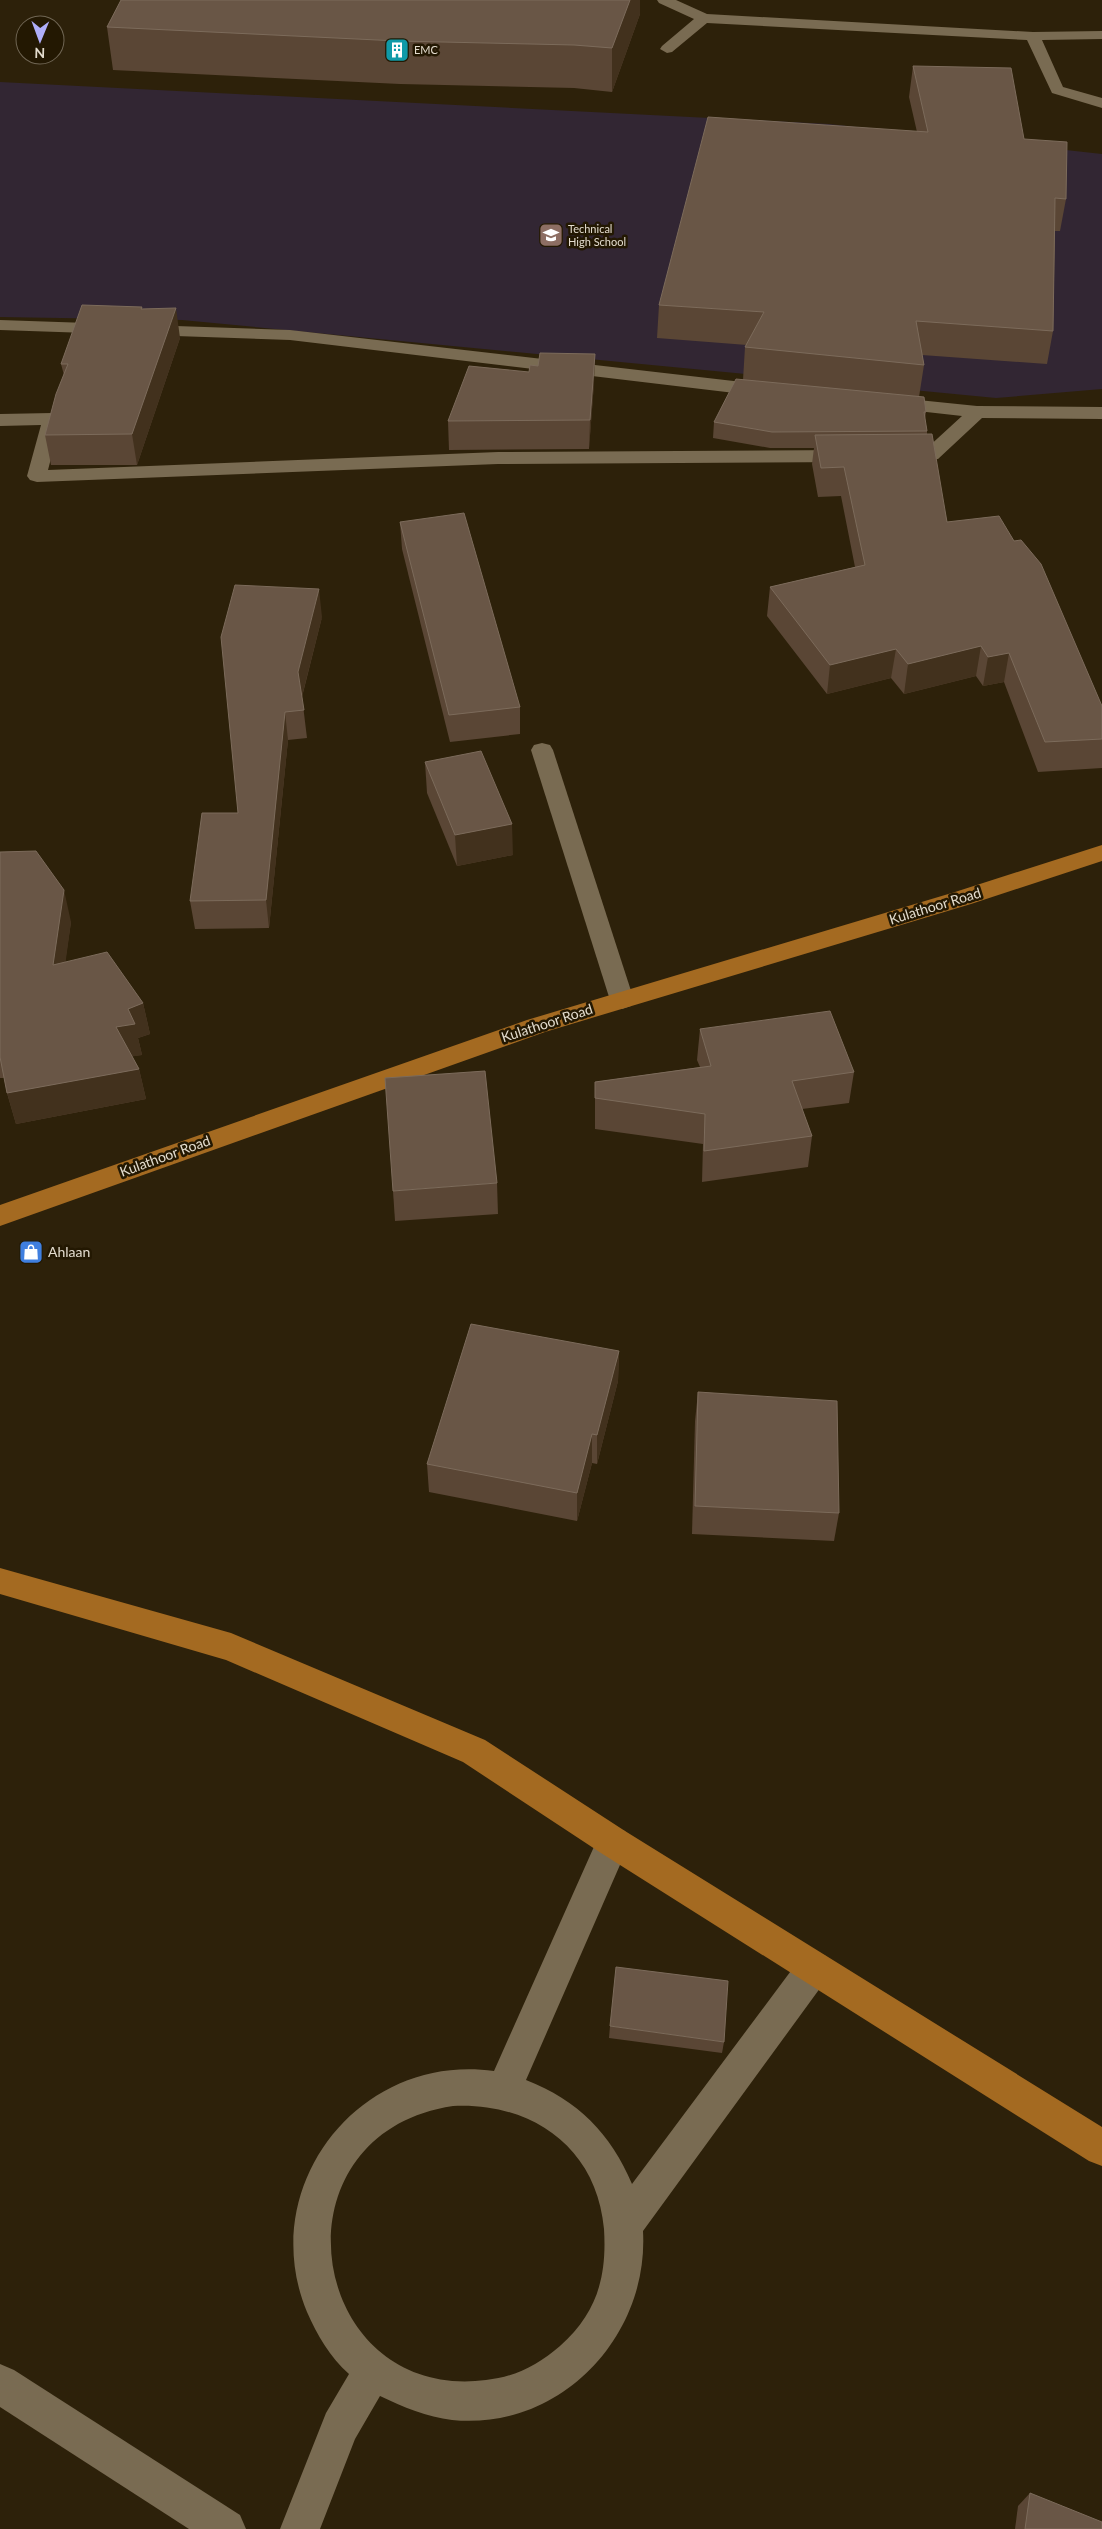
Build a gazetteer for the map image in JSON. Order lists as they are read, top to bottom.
{
  "streets": {
    "main road": ["Kulathoor Road"]
  },
  "places": {
    "building": ["EMC"],
    "school or university": ["Technical High School"],
    "shop": ["Ahlaan"]
  },
  "north": "bottom"
}
